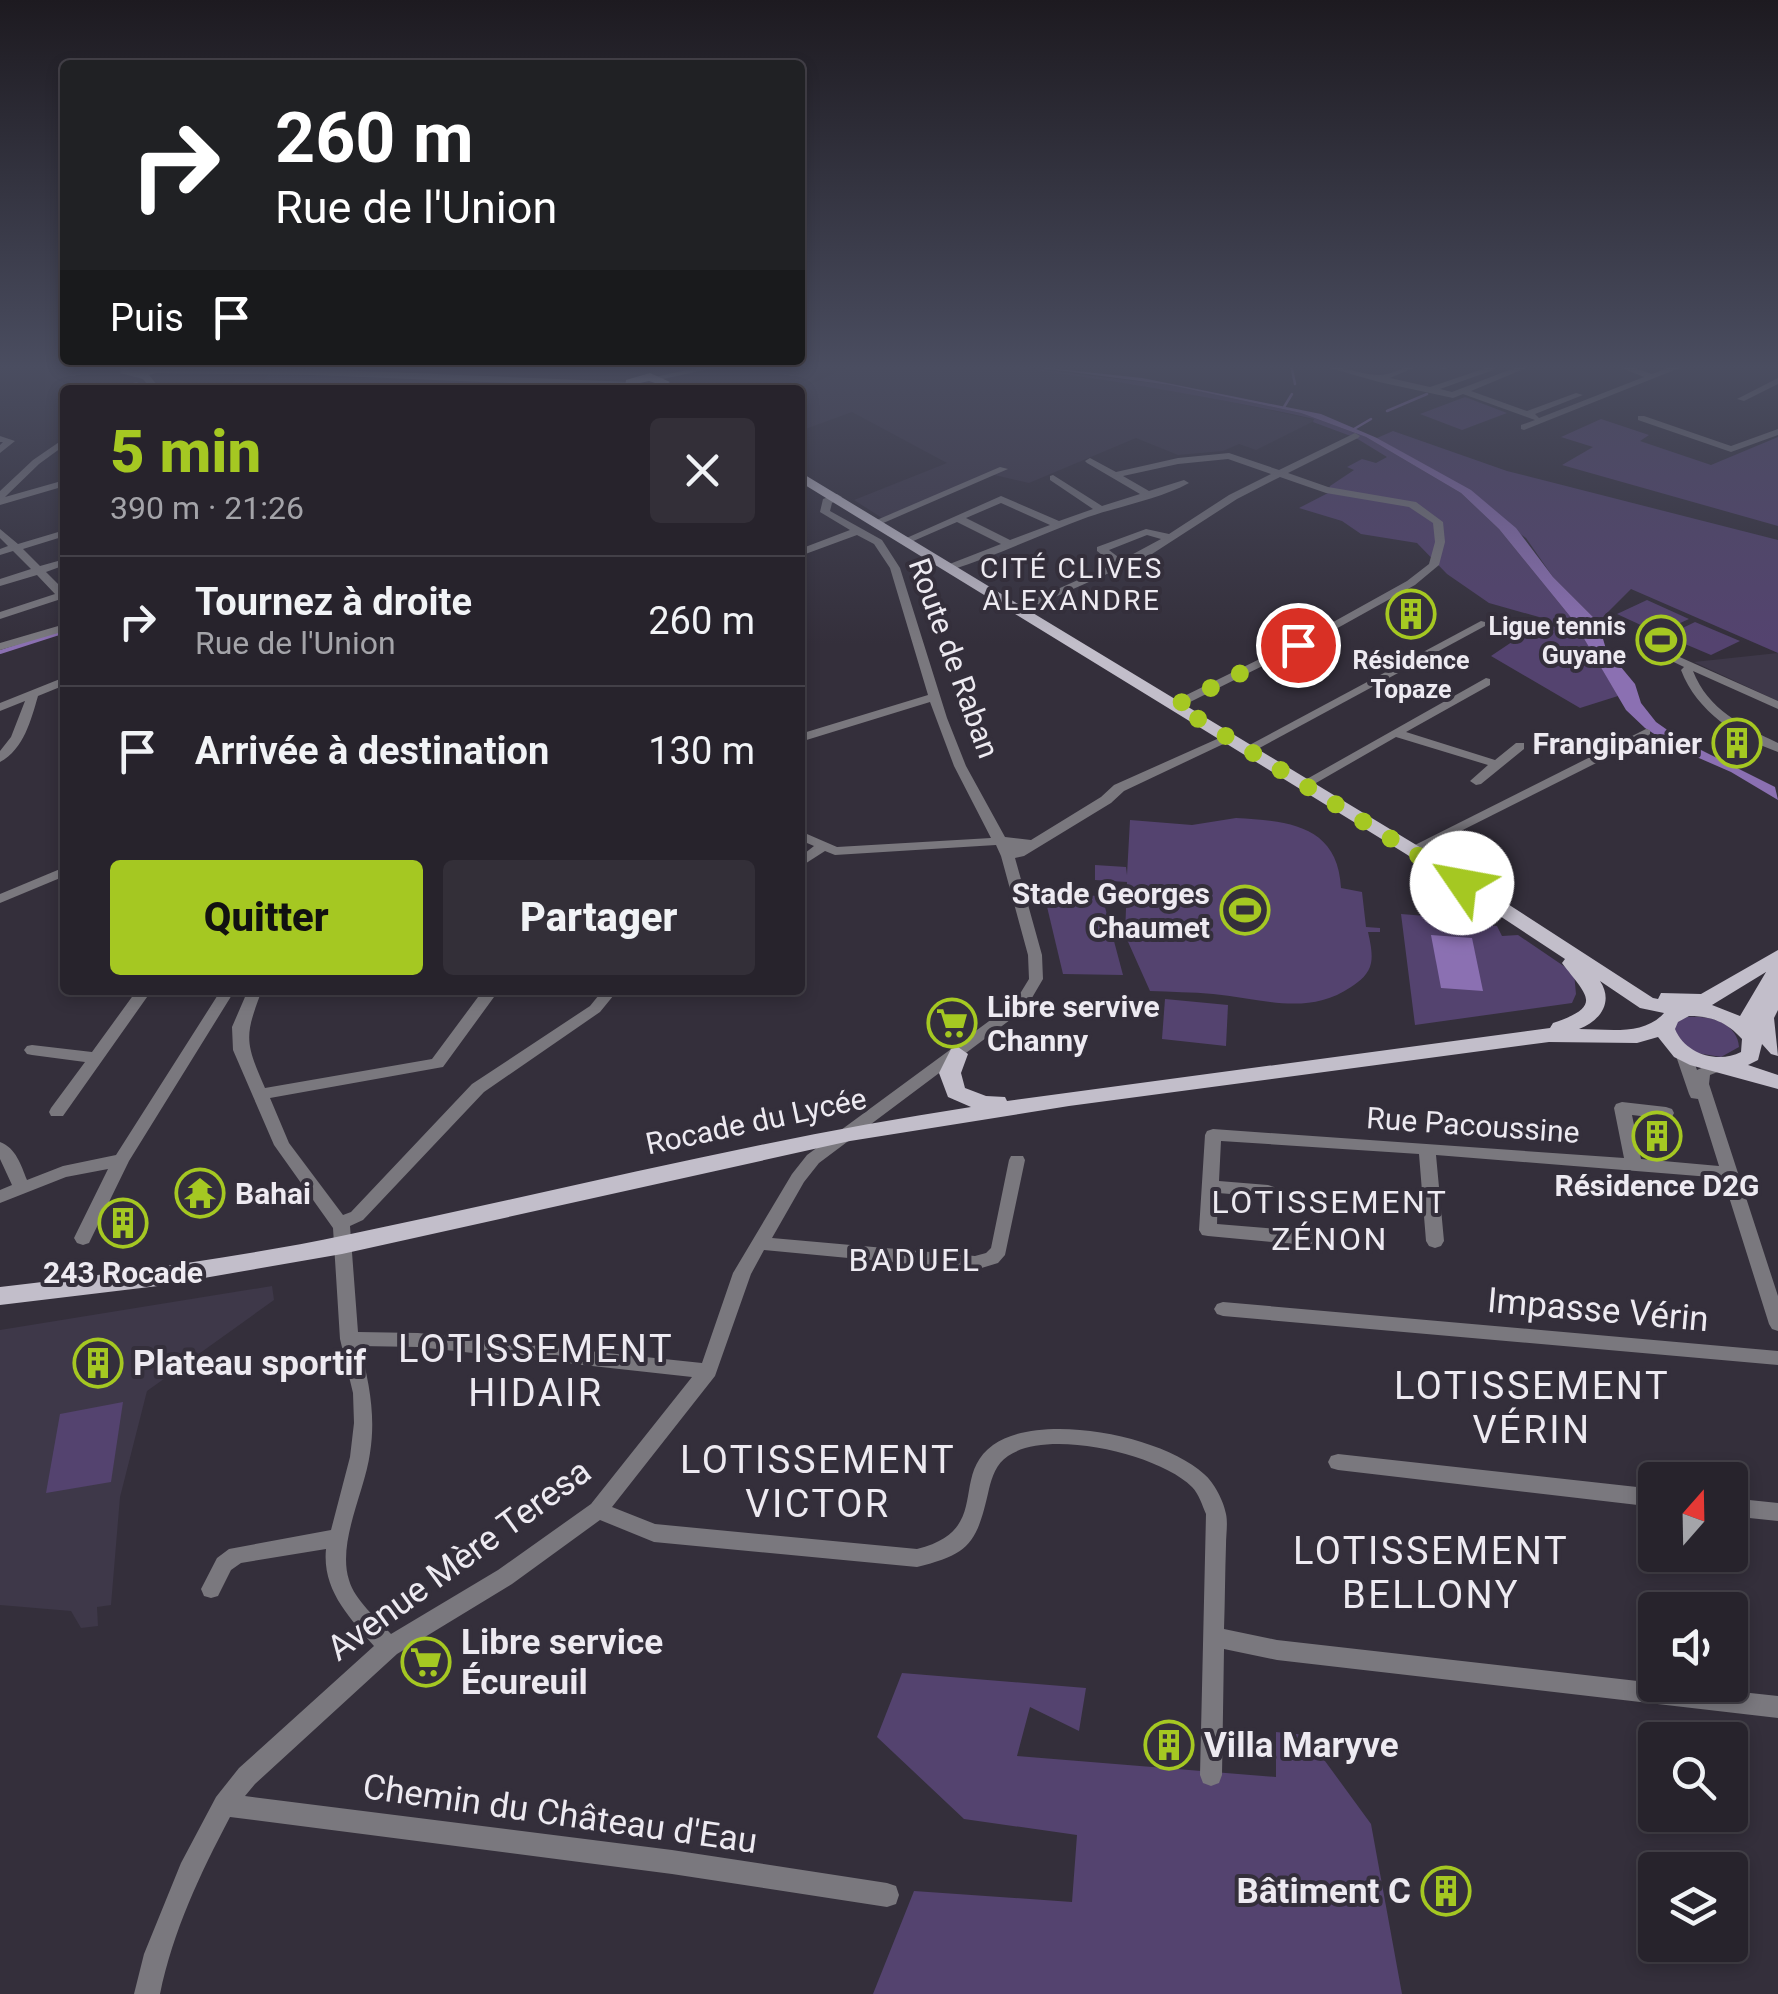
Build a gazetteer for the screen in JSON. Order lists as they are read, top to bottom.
{
  "streets": {
    "main road": ["Rocade du Lycée"],
    "street": [
      "Route de Raban",
      "Rue Pacoussine",
      "Impasse Vérin",
      "Avenue Mère Teresa",
      "Chemin du Château d'Eau"
    ]
  },
  "crossings": [
    ["Route de Raban", "Rocade du Lycée"],
    ["Route de Raban", "Avenue Mère Teresa"],
    ["Rocade du Lycée", "Avenue Mère Teresa"],
    ["Avenue Mère Teresa", "Chemin du Château d'Eau"]
  ],
  "districts": [
    "CITÉ CLIVES ALEXANDRE",
    "LOTISSEMENT ZÉNON",
    "BADUEL",
    "LOTISSEMENT HIDAIR",
    "LOTISSEMENT VÉRIN",
    "LOTISSEMENT VICTOR",
    "LOTISSEMENT BELLONY"
  ],
  "places": {
    "building": [
      "Résidence Topaze",
      "Frangipanier",
      "Résidence D2G",
      "243 Rocade",
      "Plateau sportif",
      "Villa Maryve",
      "Bâtiment C"
    ],
    "sports": ["Ligue tennis Guyane", "Stade Georges Chaumet"],
    "supermarket": ["Libre servive Channy", "Libre service Écureuil"],
    "temple": ["Bahai"]
  },
  "north": "top",
  "page": {
    "turn": ["260 m", "Rue de l'Union"],
    "then": "Puis",
    "heading": ["5 min", "390 m · 21:26"],
    "list": [
      {
        "name": "Tournez à droite",
        "note": "Rue de l'Union",
        "value": "260 m"
      },
      {
        "name": "Arrivée à destination",
        "value": "130 m"
      }
    ],
    "buttons": ["Quitter", "Partager"]
  }
}
